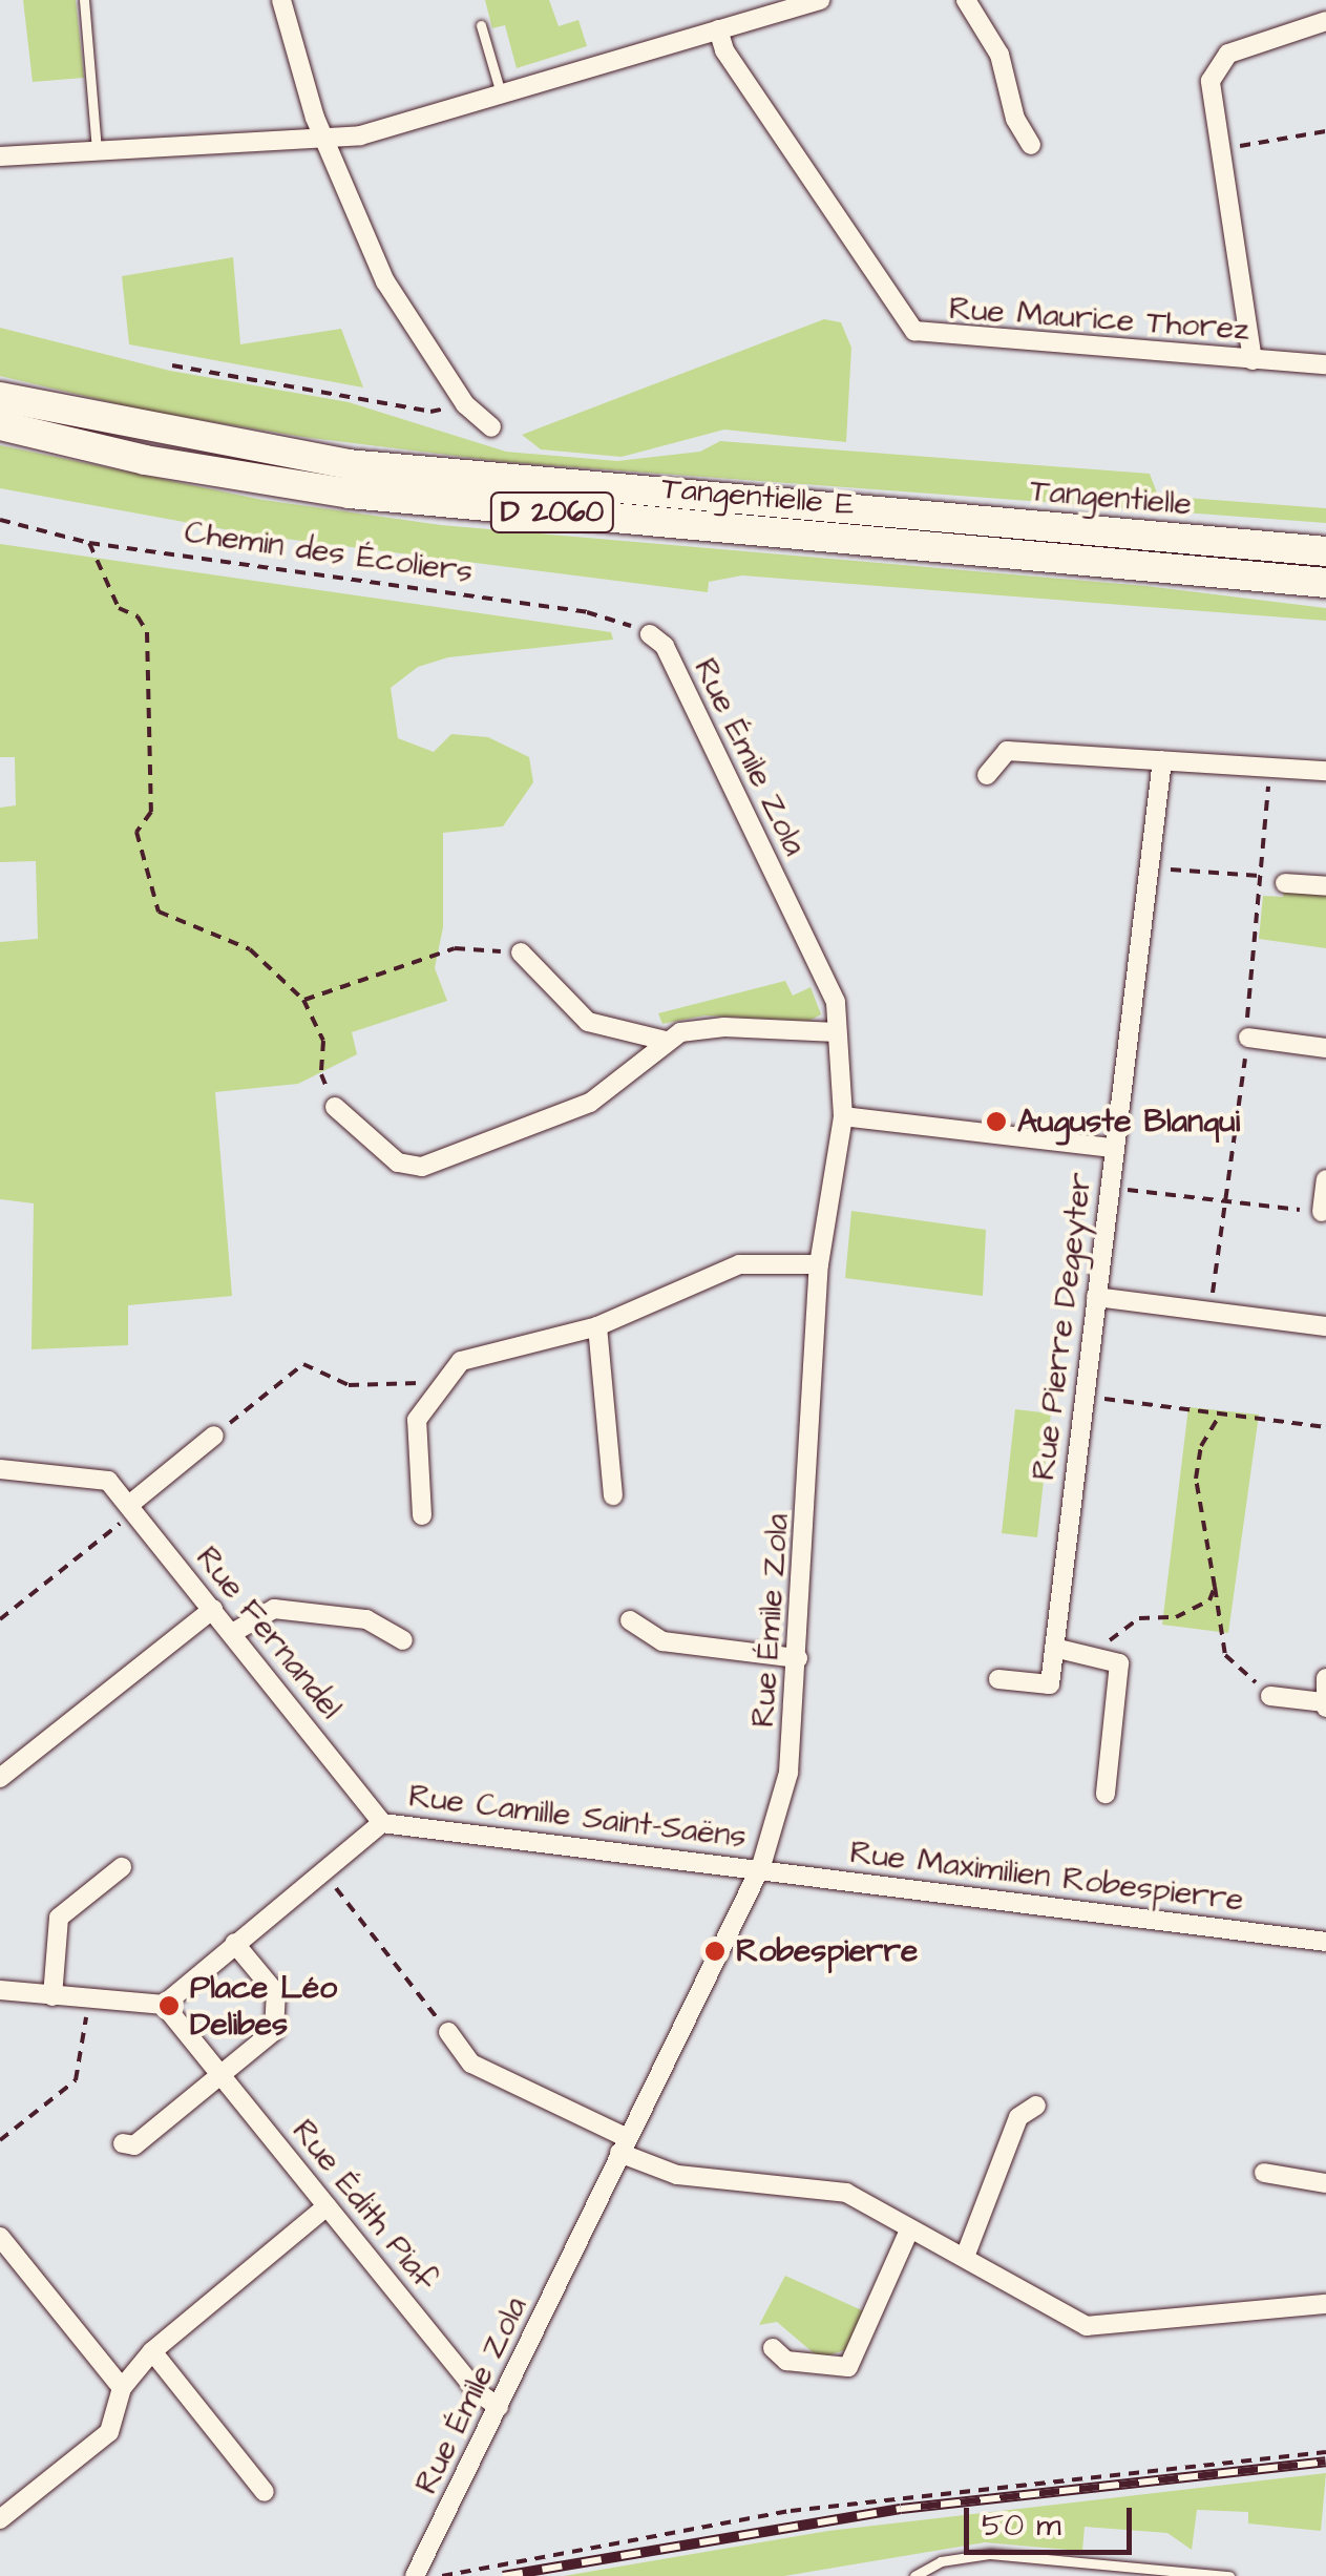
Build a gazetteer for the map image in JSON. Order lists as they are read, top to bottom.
{
  "streets": {
    "main road": ["Tangentielle E", "Tangentielle", "D 2060"],
    "street": [
      "Rue Maurice Thorez",
      "Rue Émile Zola",
      "Rue Pierre Degeyter",
      "Rue Fernandel",
      "Rue Camille Saint-Saëns",
      "Rue Maximilien Robespierre",
      "Rue Édith Piaf"
    ],
    "path": ["Chemin des Écoliers"]
  },
  "crossings": [
    ["Tangentielle E", "Tangentielle"],
    ["Chemin des Écoliers", "Rue Émile Zola"],
    ["Rue Émile Zola", "Rue Camille Saint-Saëns"],
    ["Rue Émile Zola", "Rue Maximilien Robespierre"],
    ["Rue Émile Zola", "Rue Édith Piaf"],
    ["Rue Fernandel", "Rue Camille Saint-Saëns"],
    ["Rue Camille Saint-Saëns", "Rue Maximilien Robespierre"],
    ["Rue Camille Saint-Saëns", "Rue Édith Piaf"]
  ],
  "places": ["Auguste Blanqui", "Robespierre", "Place Léo Delibes"],
  "scale_bar": "50 m"
}
